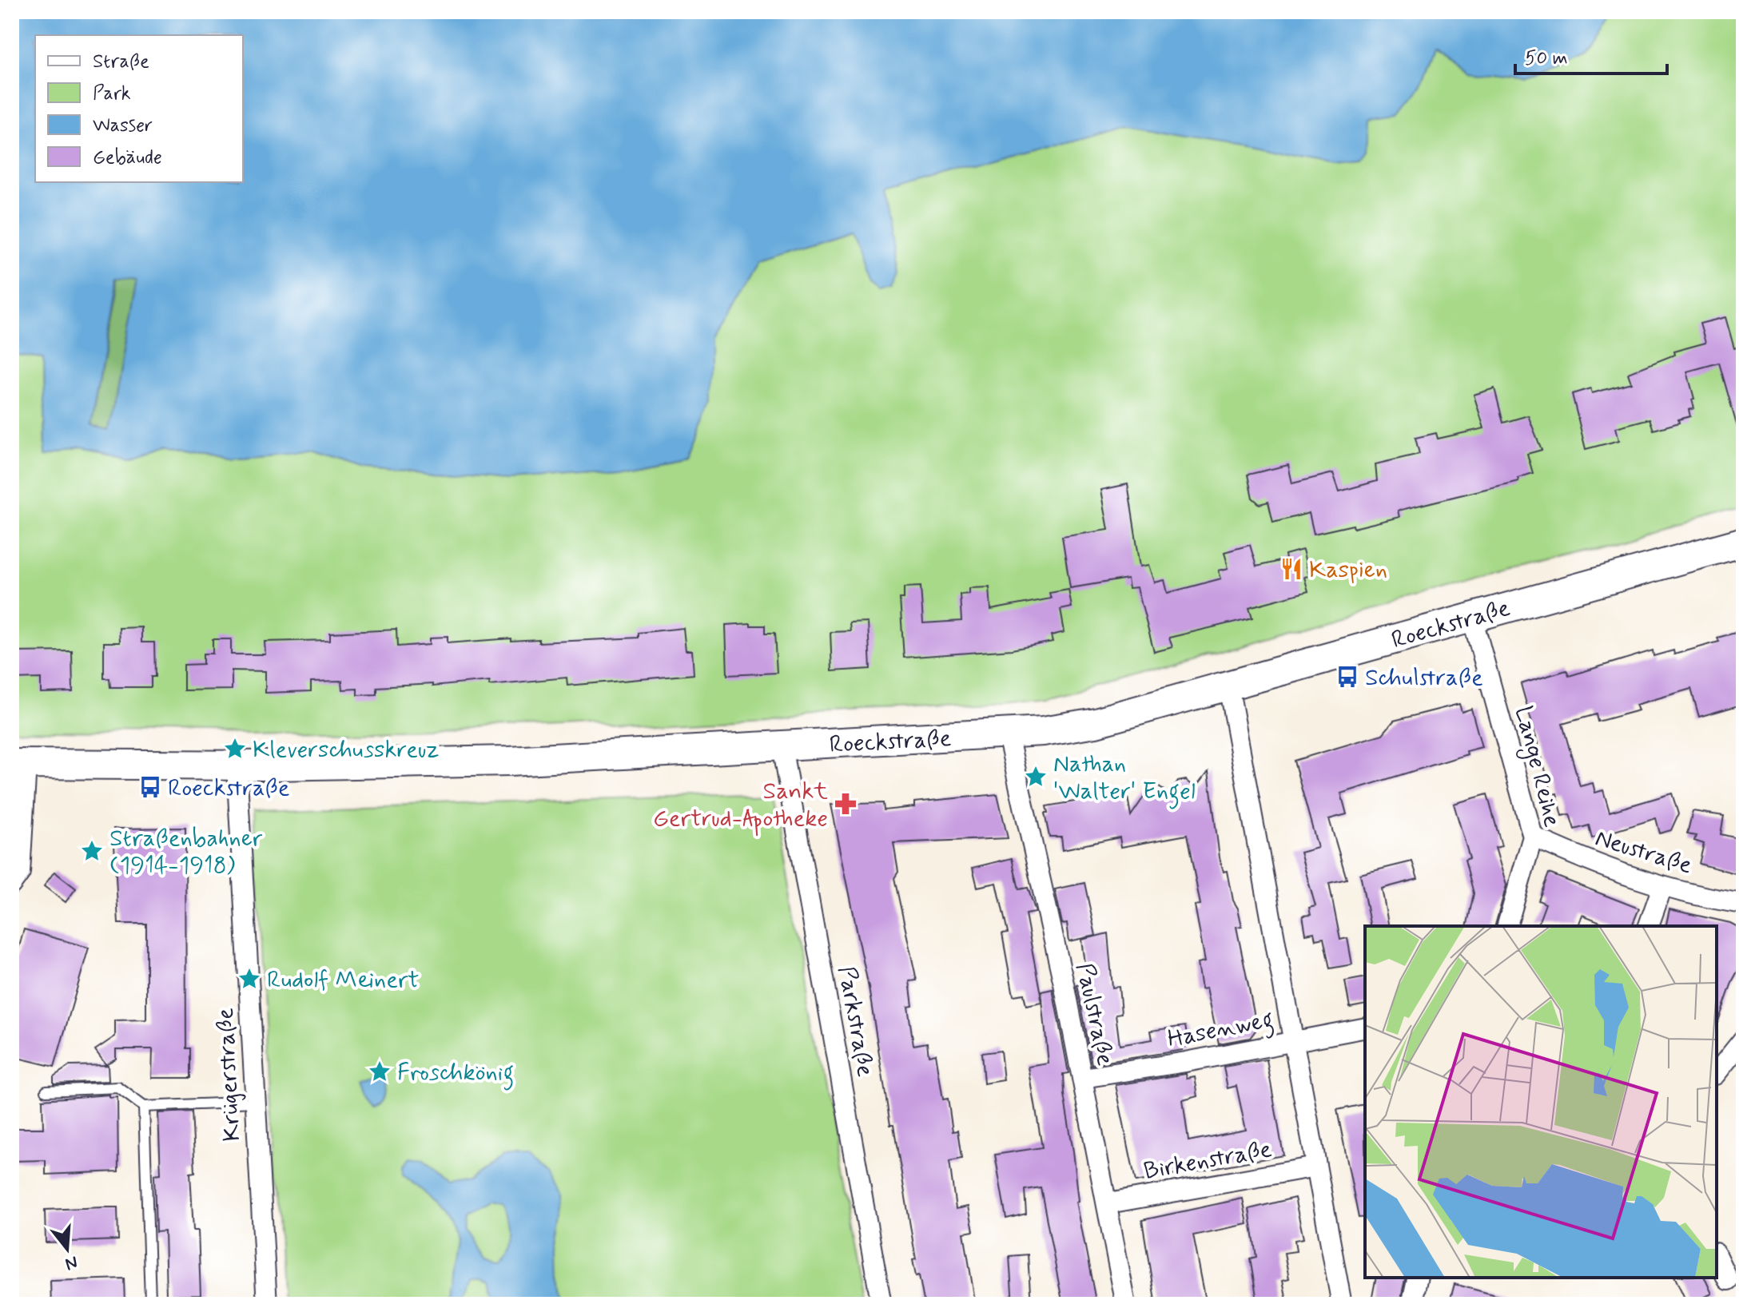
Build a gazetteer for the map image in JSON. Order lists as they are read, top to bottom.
{
  "streets": {
    "main road": ["Roeckstraße"],
    "street": [
      "Lange Reihe",
      "Neustraße",
      "Paulstraße",
      "Parkstraße",
      "Hasenweg",
      "Krügerstraße",
      "Birkenstraße"
    ]
  },
  "crossings": [
    ["Roeckstraße", "Lange Reihe"],
    ["Roeckstraße", "Paulstraße"],
    ["Roeckstraße", "Parkstraße"],
    ["Roeckstraße", "Krügerstraße"],
    ["Lange Reihe", "Neustraße"],
    ["Paulstraße", "Hasenweg"],
    ["Paulstraße", "Birkenstraße"]
  ],
  "places": {
    "restaurant": ["Kaspien"],
    "bus stop": ["Schulstraße", "Roeckstraße"],
    "place": [
      "Kleverschusskreuz",
      "Nathan 'Walter' Engel",
      "Straßenbahner (1914-1918)",
      "Rudolf Meinert",
      "Froschkönig"
    ],
    "pharmacy": ["Sankt Gertrud-Apotheke"]
  },
  "legend": [
    "Straße",
    "Park",
    "Wasser",
    "Gebäude"
  ],
  "scale_bar": "50 m",
  "north": "bottom"
}
